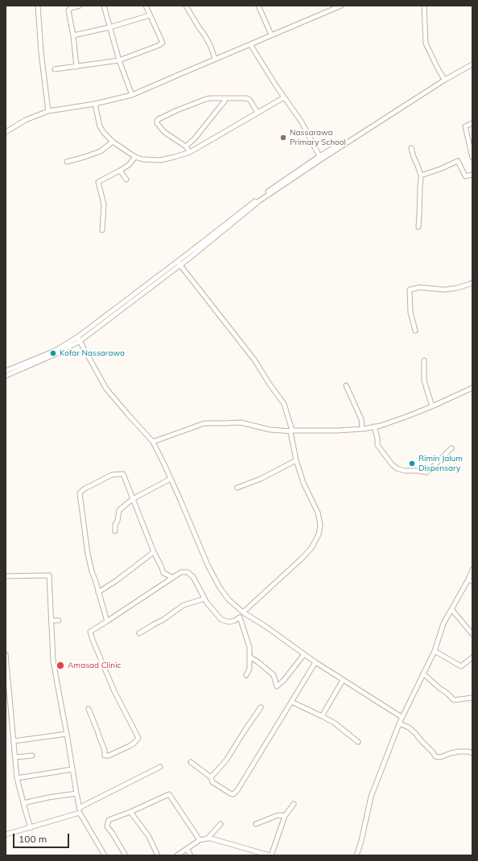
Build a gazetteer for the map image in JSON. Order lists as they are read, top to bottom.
{
  "places": [
    "Nassarawa Primary School",
    "Kofar Nassarawa",
    "Rimin Jalum Dispensary",
    "Amasad Clinic"
  ],
  "scale_bar": "100 m"
}
